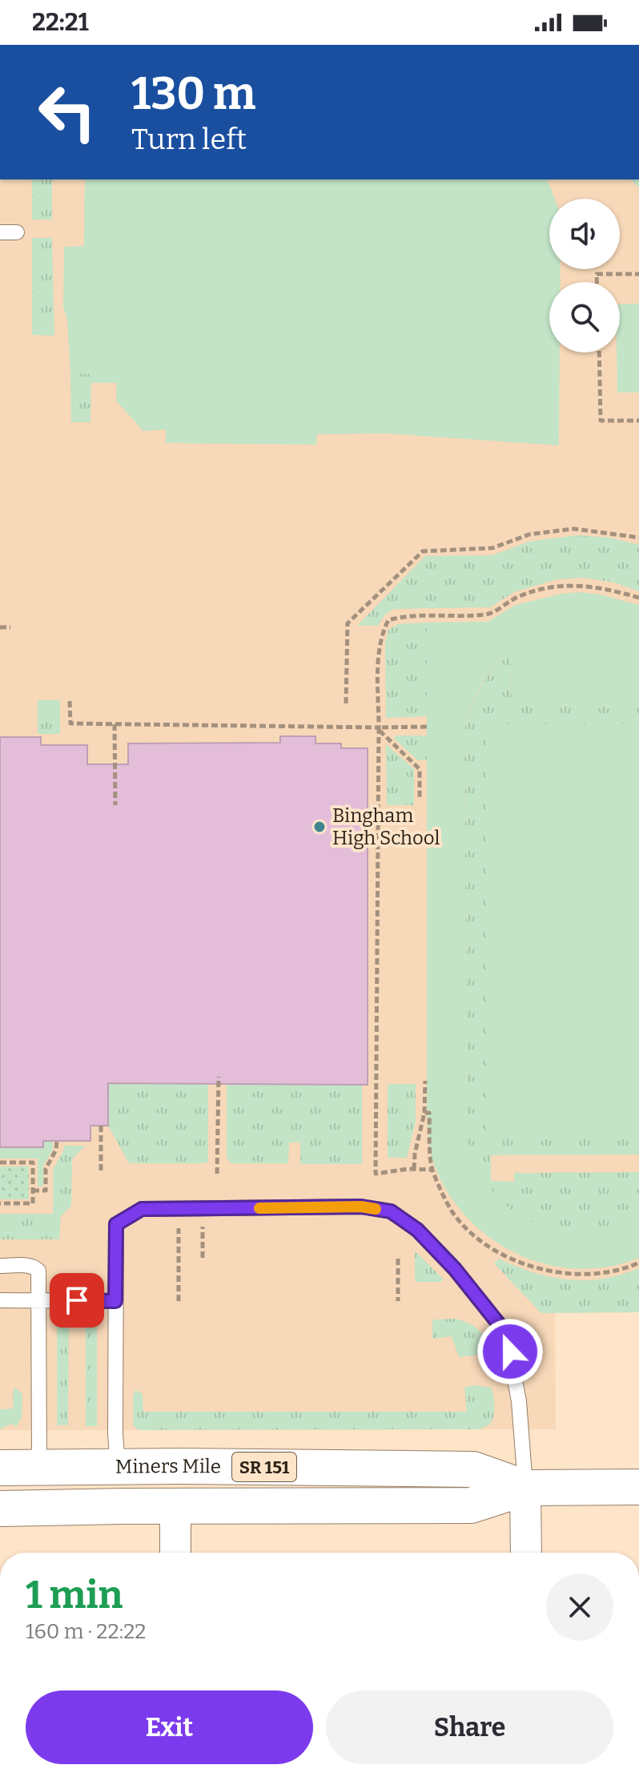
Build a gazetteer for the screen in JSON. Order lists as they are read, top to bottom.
{
  "streets": {
    "main road": ["Miners Mile", "SR 151"]
  },
  "places": ["Bingham High School"],
  "page": {
    "status": "22:21",
    "turn": ["130 m", "Turn left"],
    "heading": ["1 min", "160 m · 22:22"],
    "buttons": ["Exit", "Share"]
  }
}
